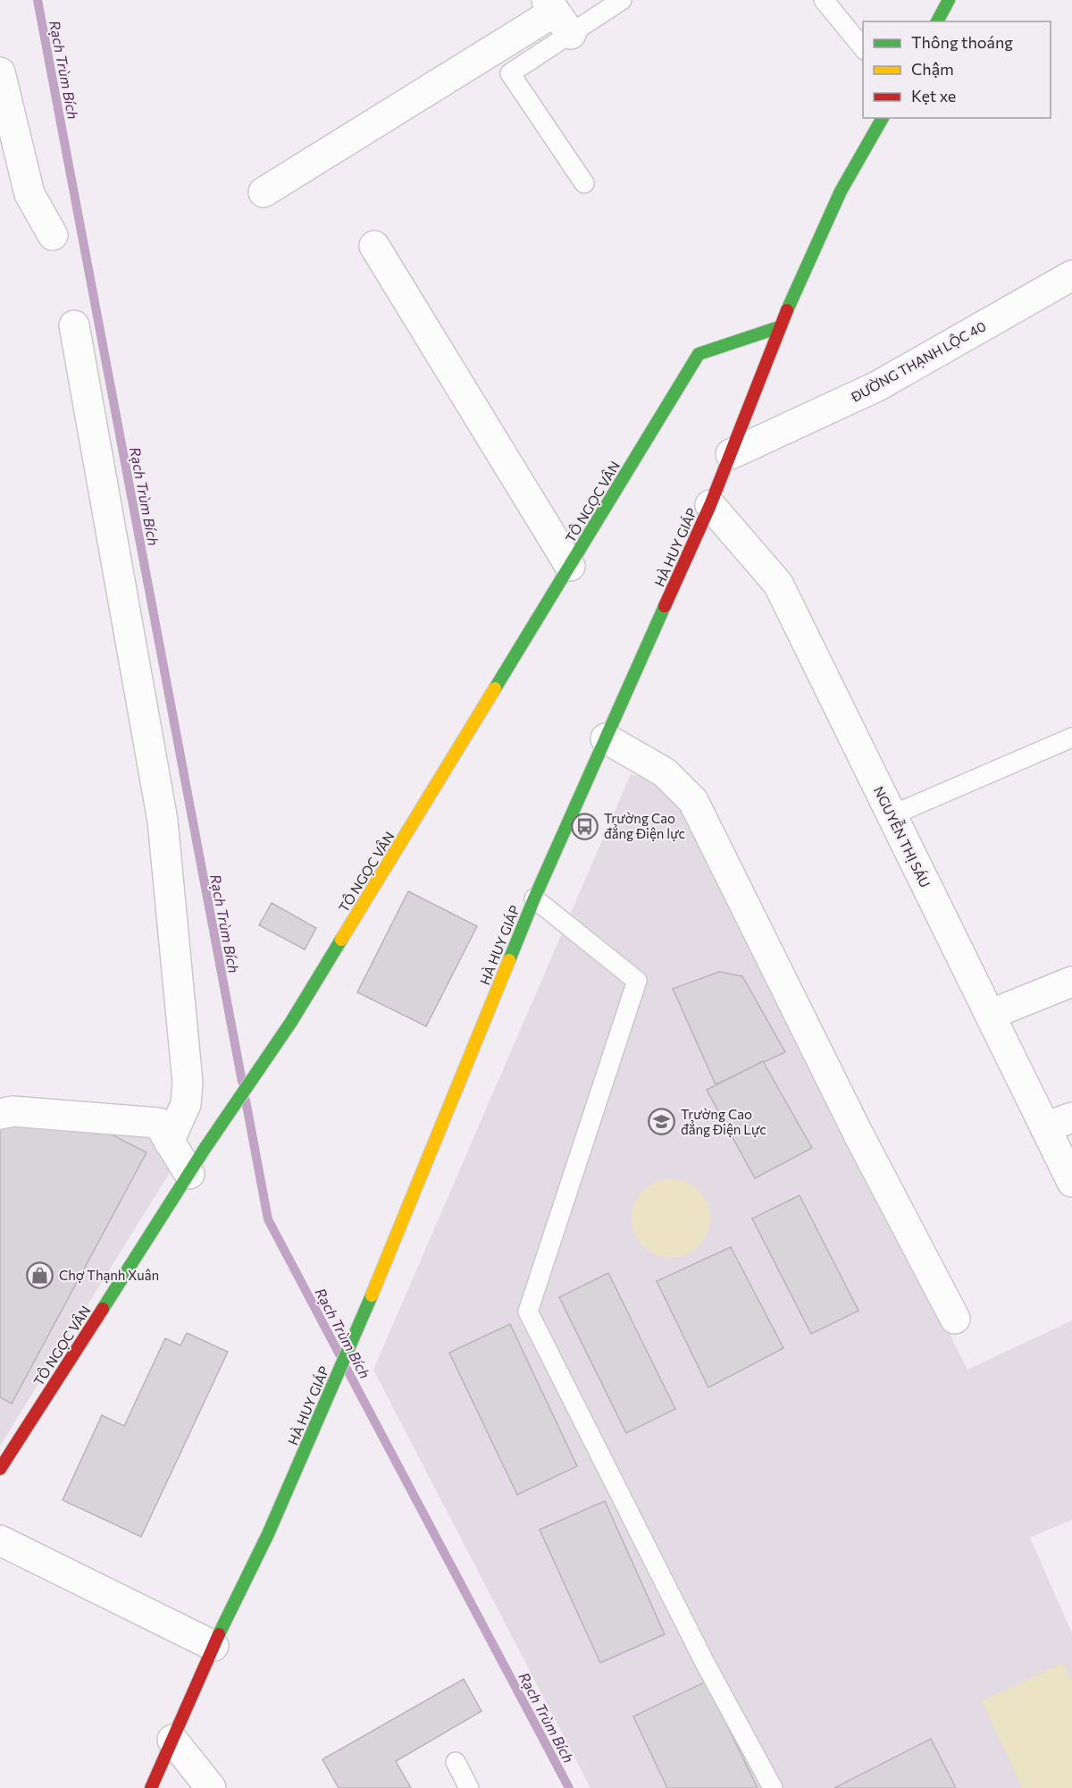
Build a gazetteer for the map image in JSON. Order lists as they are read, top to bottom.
{
  "streets": {
    "main road": ["TÔ NGỌC VÂN", "HÀ HUY GIÁP"],
    "street": ["ĐƯỜNG THẠNH LỘC 40", "NGUYỄN THỊ SÁU"]
  },
  "crossings": [
    ["ĐƯỜNG THẠNH LỘC 40", "HÀ HUY GIÁP"],
    ["TÔ NGỌC VÂN", "HÀ HUY GIÁP"],
    ["HÀ HUY GIÁP", "NGUYỄN THỊ SÁU"]
  ],
  "water": ["Rạch Trùm Bích"],
  "places": {
    "bus stop": ["Trường Cao đẳng Điện lực"],
    "school or university": ["Trường Cao đẳng Điện Lực"],
    "shop": ["Chợ Thạnh Xuân"]
  },
  "legend": ["Thông thoáng", "Chậm", "Kẹt xe"]
}
